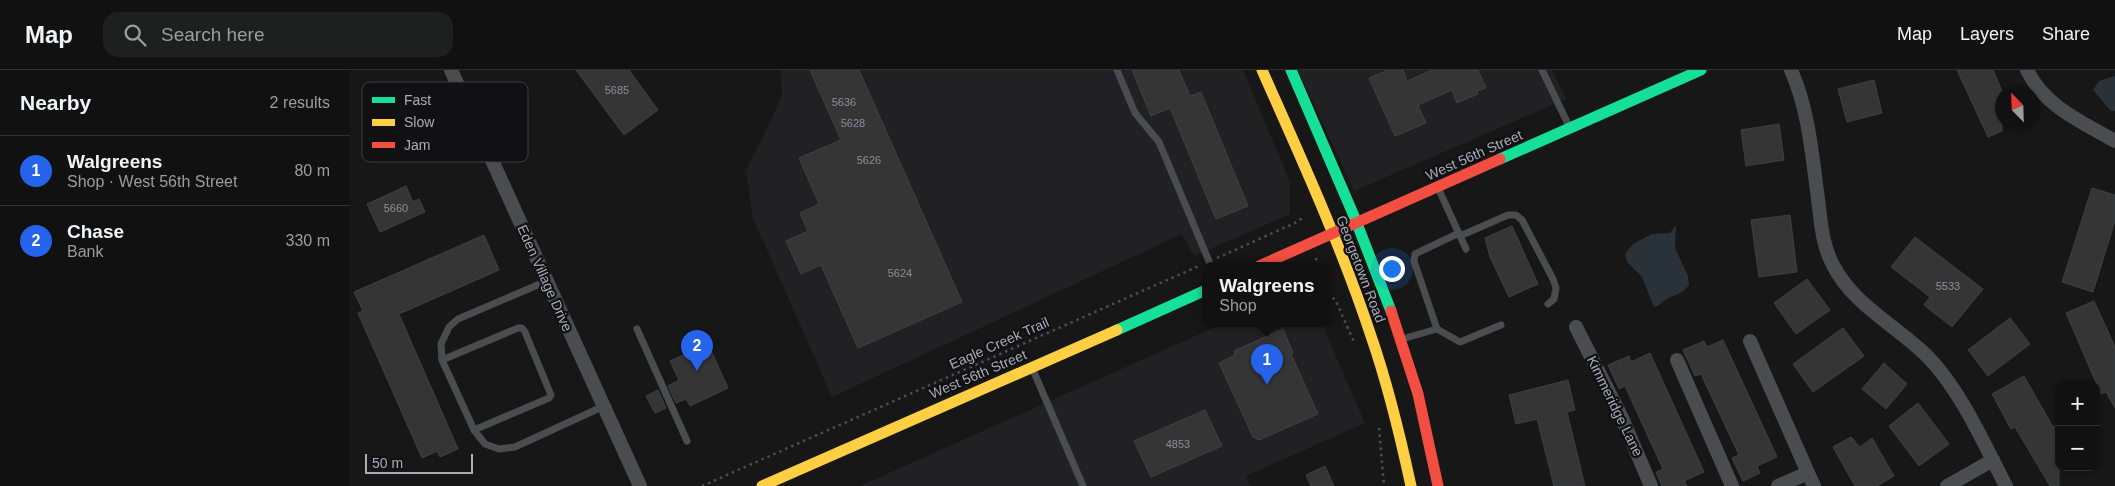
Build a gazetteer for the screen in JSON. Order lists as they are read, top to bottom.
{
  "streets": {
    "main road": ["West 56th Street", "Georgetown Road"],
    "street": ["Eden Village Drive", "Kimmeridge Lane"],
    "path": ["Eagle Creek Trail"]
  },
  "crossings": [
    ["West 56th Street", "Georgetown Road"]
  ],
  "house_numbers": [
    "5685",
    "5636",
    "5628",
    "5626",
    "5660",
    "5624",
    "5533",
    "4853"
  ],
  "legend": ["Fast", "Slow", "Jam"],
  "scale_bar": "50 m",
  "north": "top left",
  "page": {
    "header": "Map",
    "search": "Search here",
    "nav": ["Map", "Layers", "Share"],
    "heading": ["Nearby", "2 results"],
    "list": [
      {
        "mark": "1",
        "name": "Walgreens",
        "note": "Shop · West 56th Street",
        "value": "80 m"
      },
      {
        "mark": "2",
        "name": "Chase",
        "note": "Bank",
        "value": "330 m"
      }
    ],
    "popup": ["Walgreens", "Shop"],
    "pins": ["2", "1"],
    "map_buttons": ["+", "−"],
    "scale": "50 m"
  }
}
